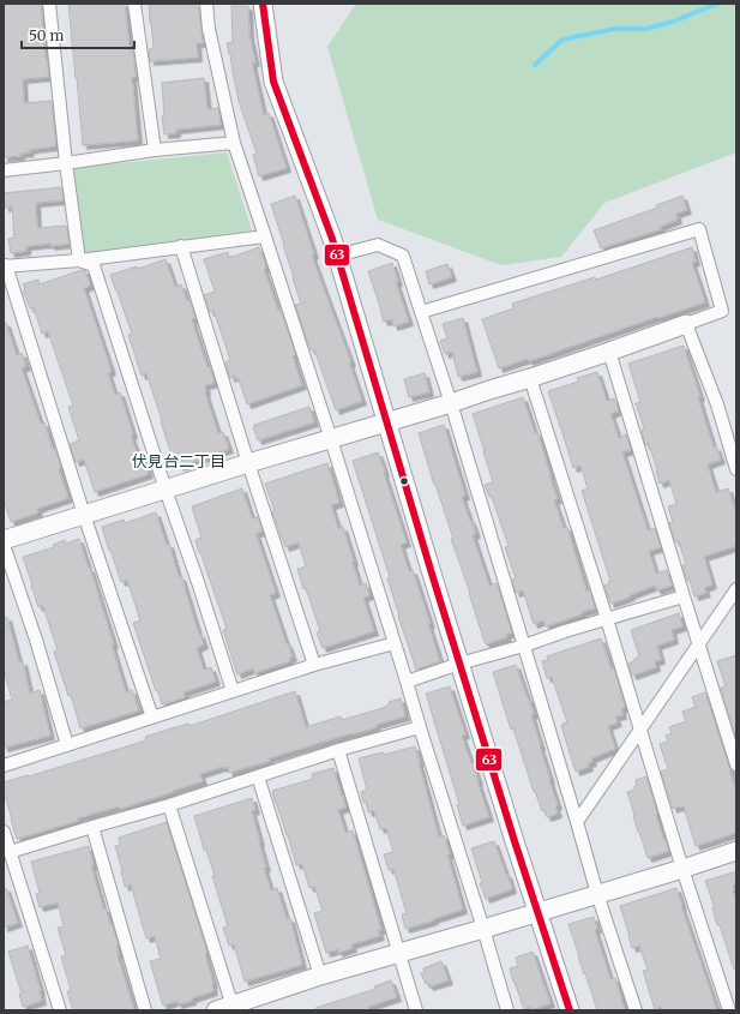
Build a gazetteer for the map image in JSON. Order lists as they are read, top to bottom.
{
  "districts": ["伏見台二丁目"],
  "lines": ["transit line 63"],
  "scale_bar": "50 m"
}
